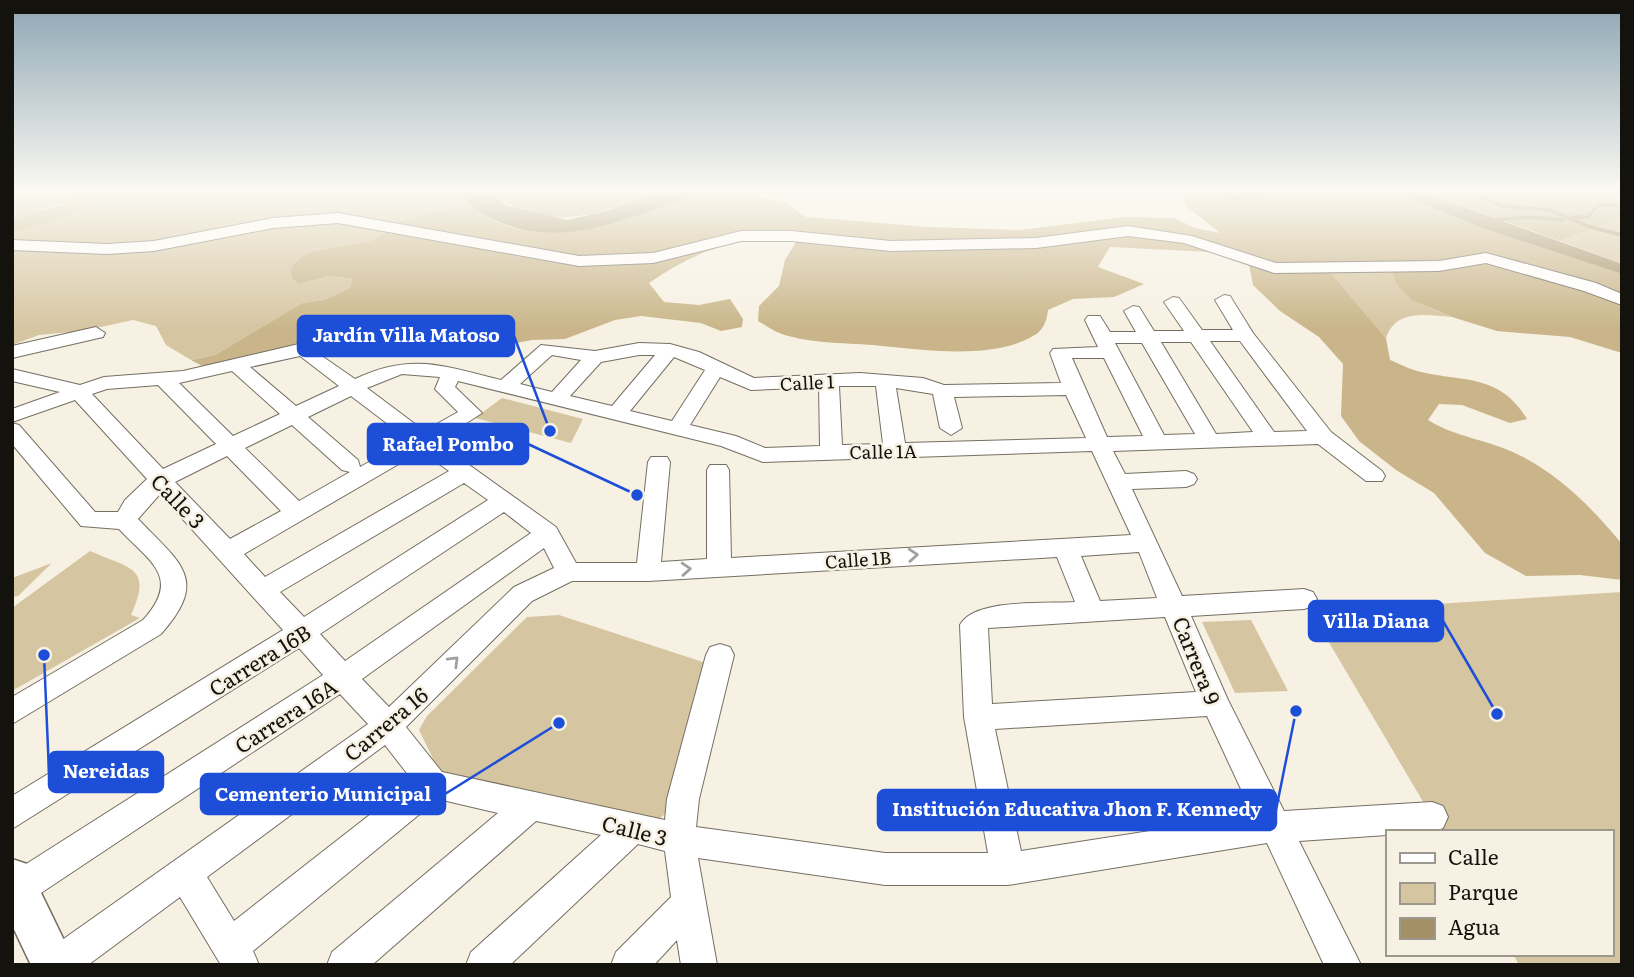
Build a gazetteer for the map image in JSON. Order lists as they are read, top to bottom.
{
  "streets": {
    "street": [
      "Calle 1",
      "Calle 1A",
      "Calle 3",
      "Calle 1B",
      "Carrera 16B",
      "Carrera 9",
      "Carrera 16A",
      "Carrera 16"
    ]
  },
  "crossings": [
    ["Calle 1", "Calle 1A"],
    ["Calle 1", "Carrera 9"],
    ["Calle 1A", "Carrera 9"],
    ["Calle 3", "Carrera 16B"],
    ["Calle 3", "Carrera 9"],
    ["Calle 3", "Carrera 16A"],
    ["Calle 3", "Carrera 16"],
    ["Calle 1B", "Carrera 9"],
    ["Calle 1B", "Carrera 16"]
  ],
  "one_way": ["Calle 1B"],
  "places": [
    "Jardín Villa Matoso",
    "Rafael Pombo",
    "Nereidas",
    "Institución Educativa Jhon F. Kennedy",
    "Villa Diana",
    "Cementerio Municipal"
  ],
  "legend": ["Calle", "Parque", "Agua"]
}
